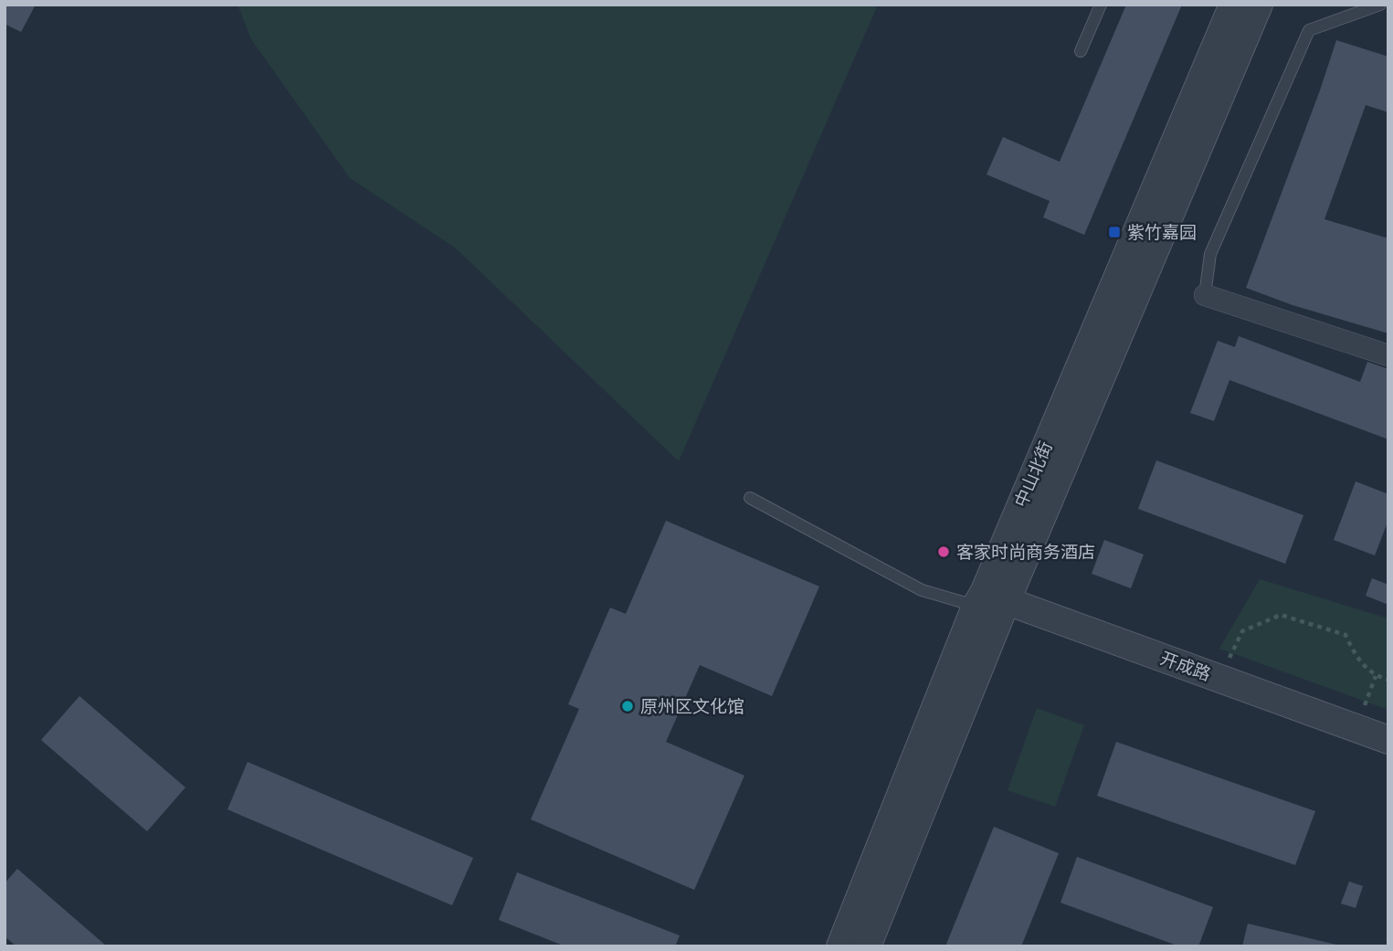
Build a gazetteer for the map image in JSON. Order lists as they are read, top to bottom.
{
  "streets": {
    "street": ["中山北街", "开成路"]
  },
  "crossings": [
    ["中山北街", "开成路"]
  ],
  "places": {
    "transit": ["紫竹嘉园"],
    "other": ["客家时尚商务酒店", "原州区文化馆"]
  }
}
